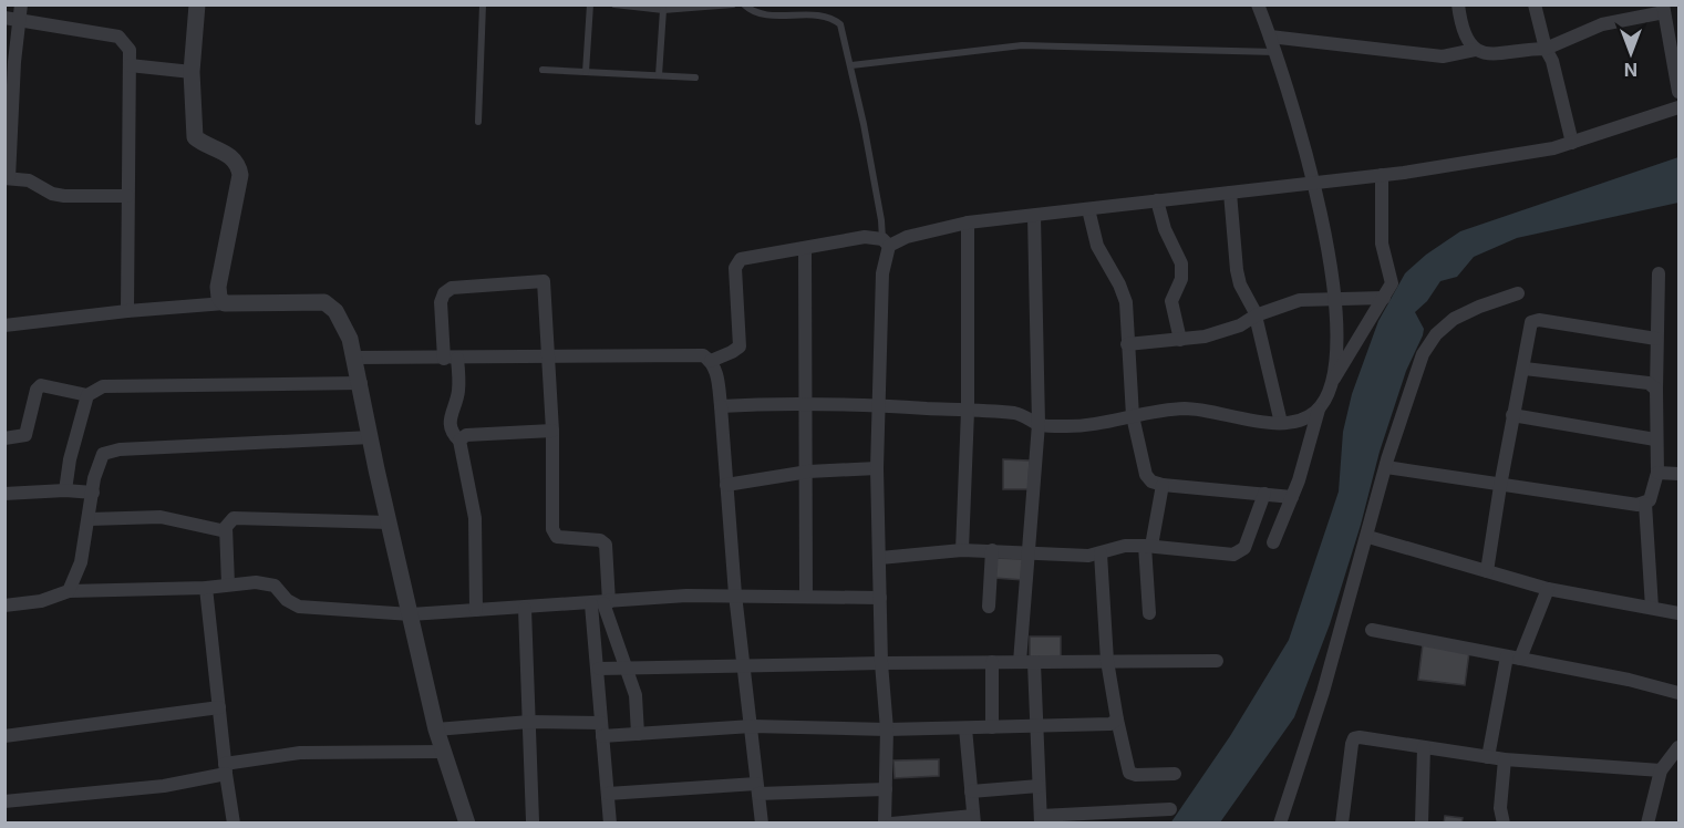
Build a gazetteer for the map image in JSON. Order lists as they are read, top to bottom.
{
  "north": "bottom"
}
